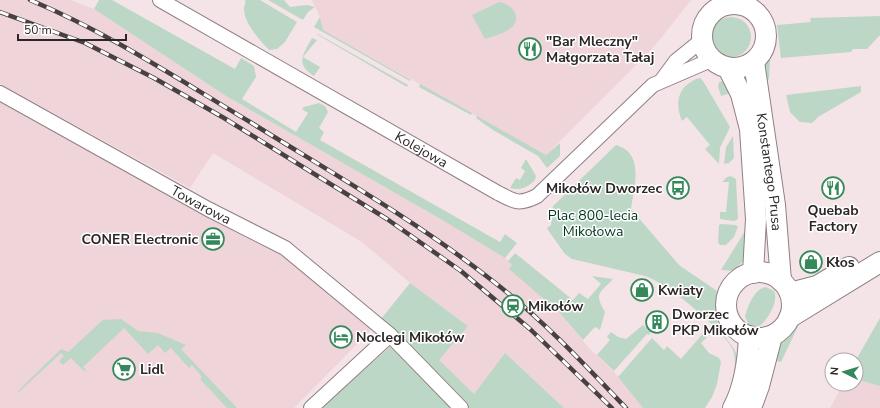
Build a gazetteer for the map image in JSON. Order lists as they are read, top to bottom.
{
  "streets": {
    "street": ["Kolejowa", "Konstantego Prusa", "Towarowa"]
  },
  "crossings": [
    ["Kolejowa", "Konstantego Prusa"]
  ],
  "parks": ["Plac 800-lecia Mikołowa"],
  "places": {
    "restaurant": ["\"Bar Mleczny\" Małgorzata Tałaj", "Quebab Factory"],
    "bus stop": ["Mikołów Dworzec"],
    "office": ["CONER Electronic"],
    "shop": ["Kłos", "Kwiaty"],
    "station": ["Mikołów"],
    "building": ["Dworzec PKP Mikołów"],
    "hotel": ["Noclegi Mikołów"],
    "supermarket": ["Lidl"]
  },
  "scale_bar": "50 m",
  "north": "left"
}
